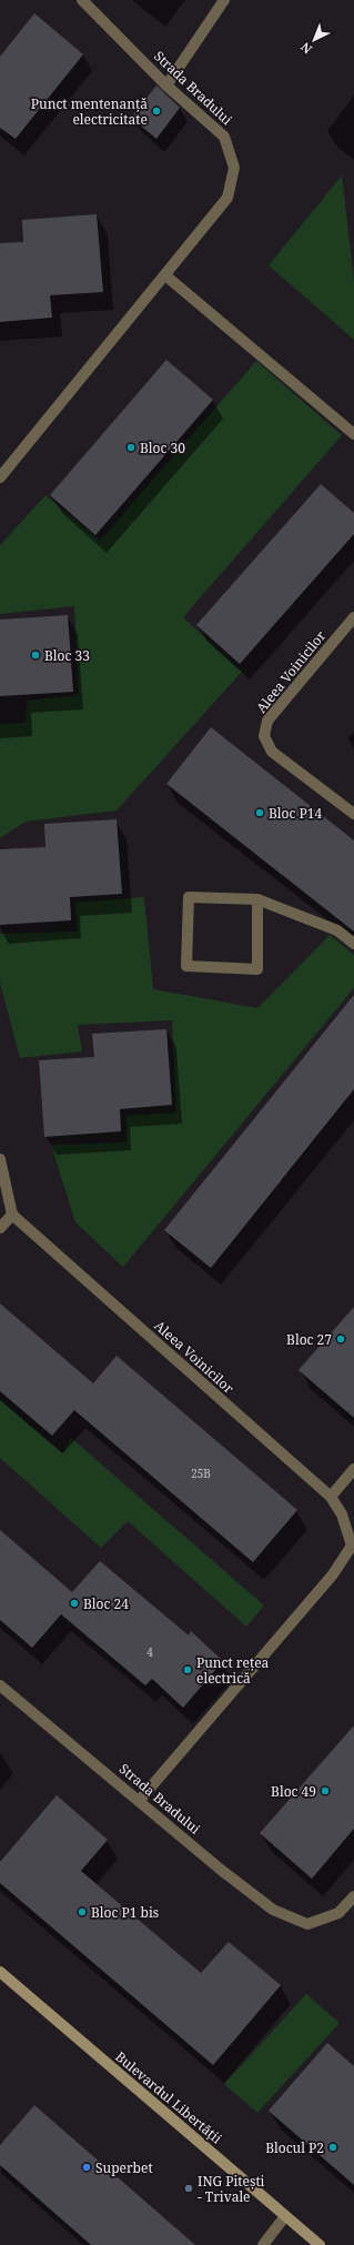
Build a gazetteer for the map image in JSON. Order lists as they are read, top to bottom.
{
  "streets": {
    "main road": ["Bulevardul Libertății"],
    "street": ["Strada Bradului", "Aleea Voinicilor"]
  },
  "crossings": [
    ["Strada Bradului", "Aleea Voinicilor"]
  ],
  "places": [
    "Punct mentenanță electricitate",
    "Bloc 30",
    "Bloc 33",
    "Bloc P14",
    "Bloc 27",
    "Bloc 24",
    "Punct rețea electrică",
    "Bloc 49",
    "Bloc P1 bis",
    "Blocul P2",
    "Superbet",
    "ING Pitești - Trivale"
  ],
  "house_numbers": ["25B", "4"],
  "north": "bottom left"
}
